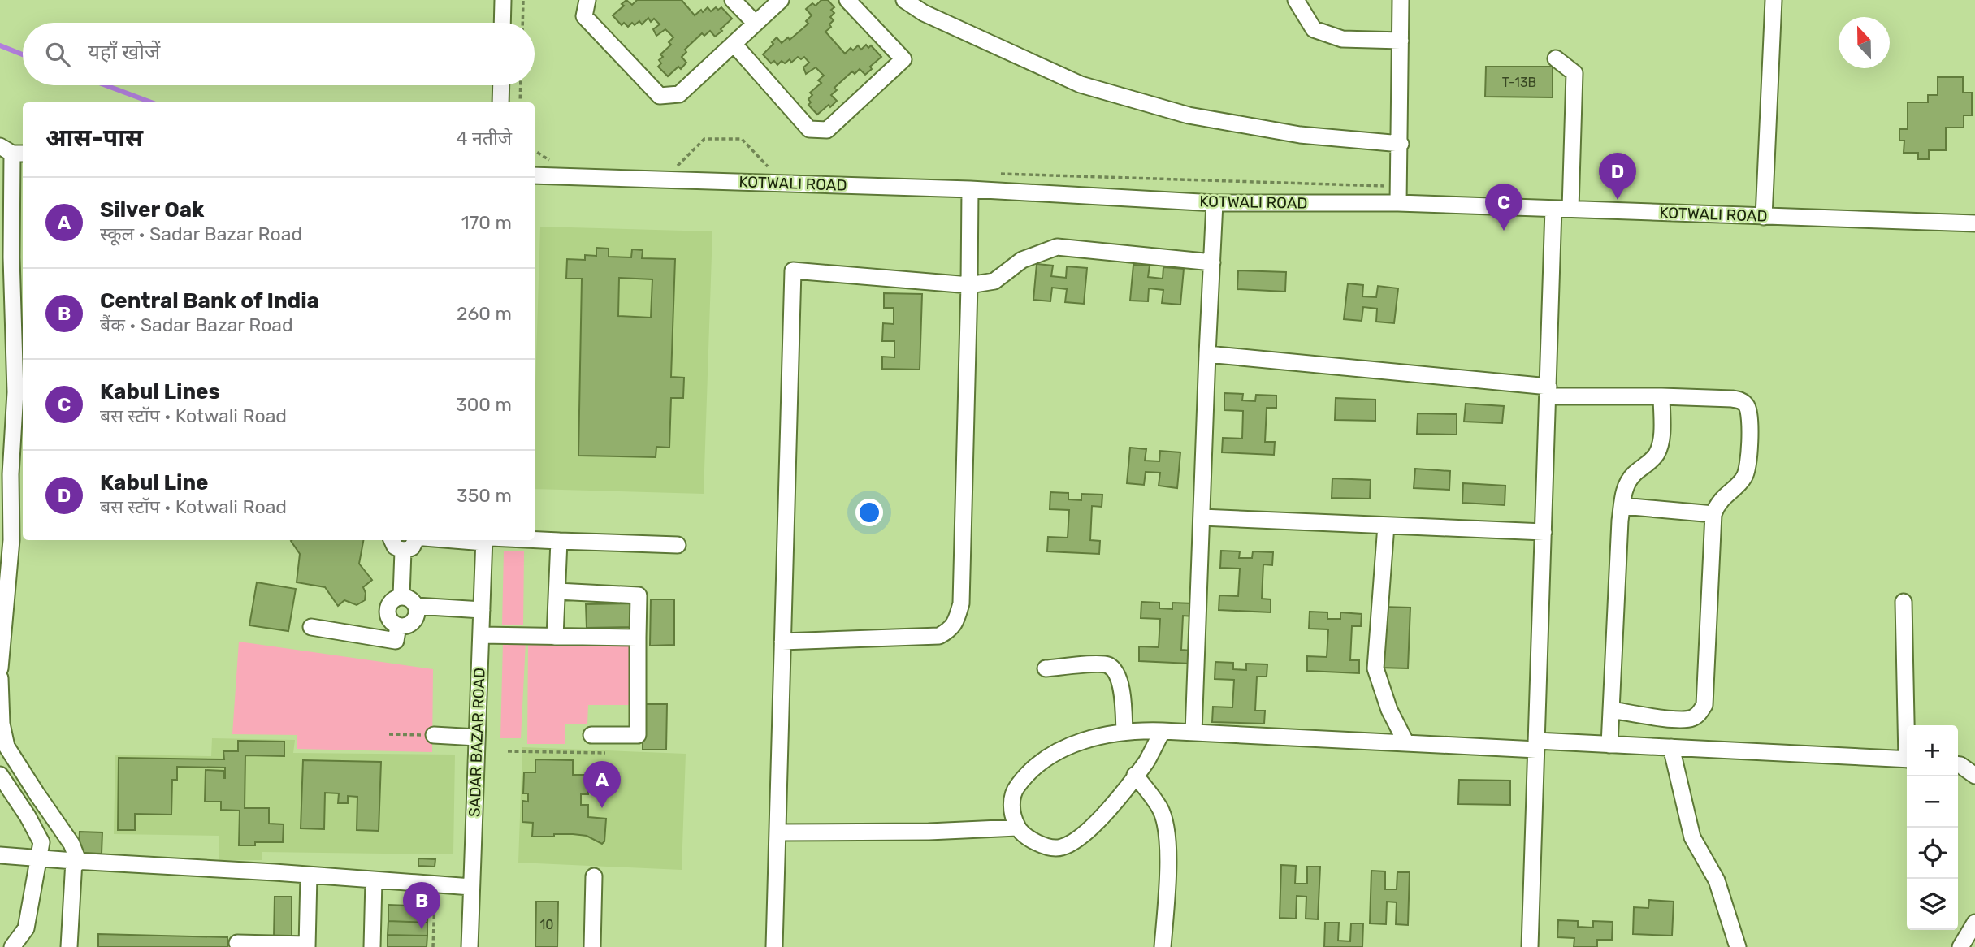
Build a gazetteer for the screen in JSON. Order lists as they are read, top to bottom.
{
  "streets": {
    "street": ["KOTWALI ROAD", "SADAR BAZAR ROAD"]
  },
  "house_numbers": ["T-13B", "10"],
  "north": "top",
  "page": {
    "search": "यहाँ खोजें",
    "heading": ["आस-पास", "4 नतीजे"],
    "pins": [
      "D",
      "C",
      "A",
      "B"
    ],
    "list": [
      {
        "mark": "A",
        "name": "Silver Oak",
        "note": "स्कूल · Sadar Bazar Road",
        "value": "170 m"
      },
      {
        "mark": "B",
        "name": "Central Bank of India",
        "note": "बैंक · Sadar Bazar Road",
        "value": "260 m"
      },
      {
        "mark": "C",
        "name": "Kabul Lines",
        "note": "बस स्टॉप · Kotwali Road",
        "value": "300 m"
      },
      {
        "mark": "D",
        "name": "Kabul Line",
        "note": "बस स्टॉप · Kotwali Road",
        "value": "350 m"
      }
    ],
    "map_buttons": ["+", "−"]
  }
}
